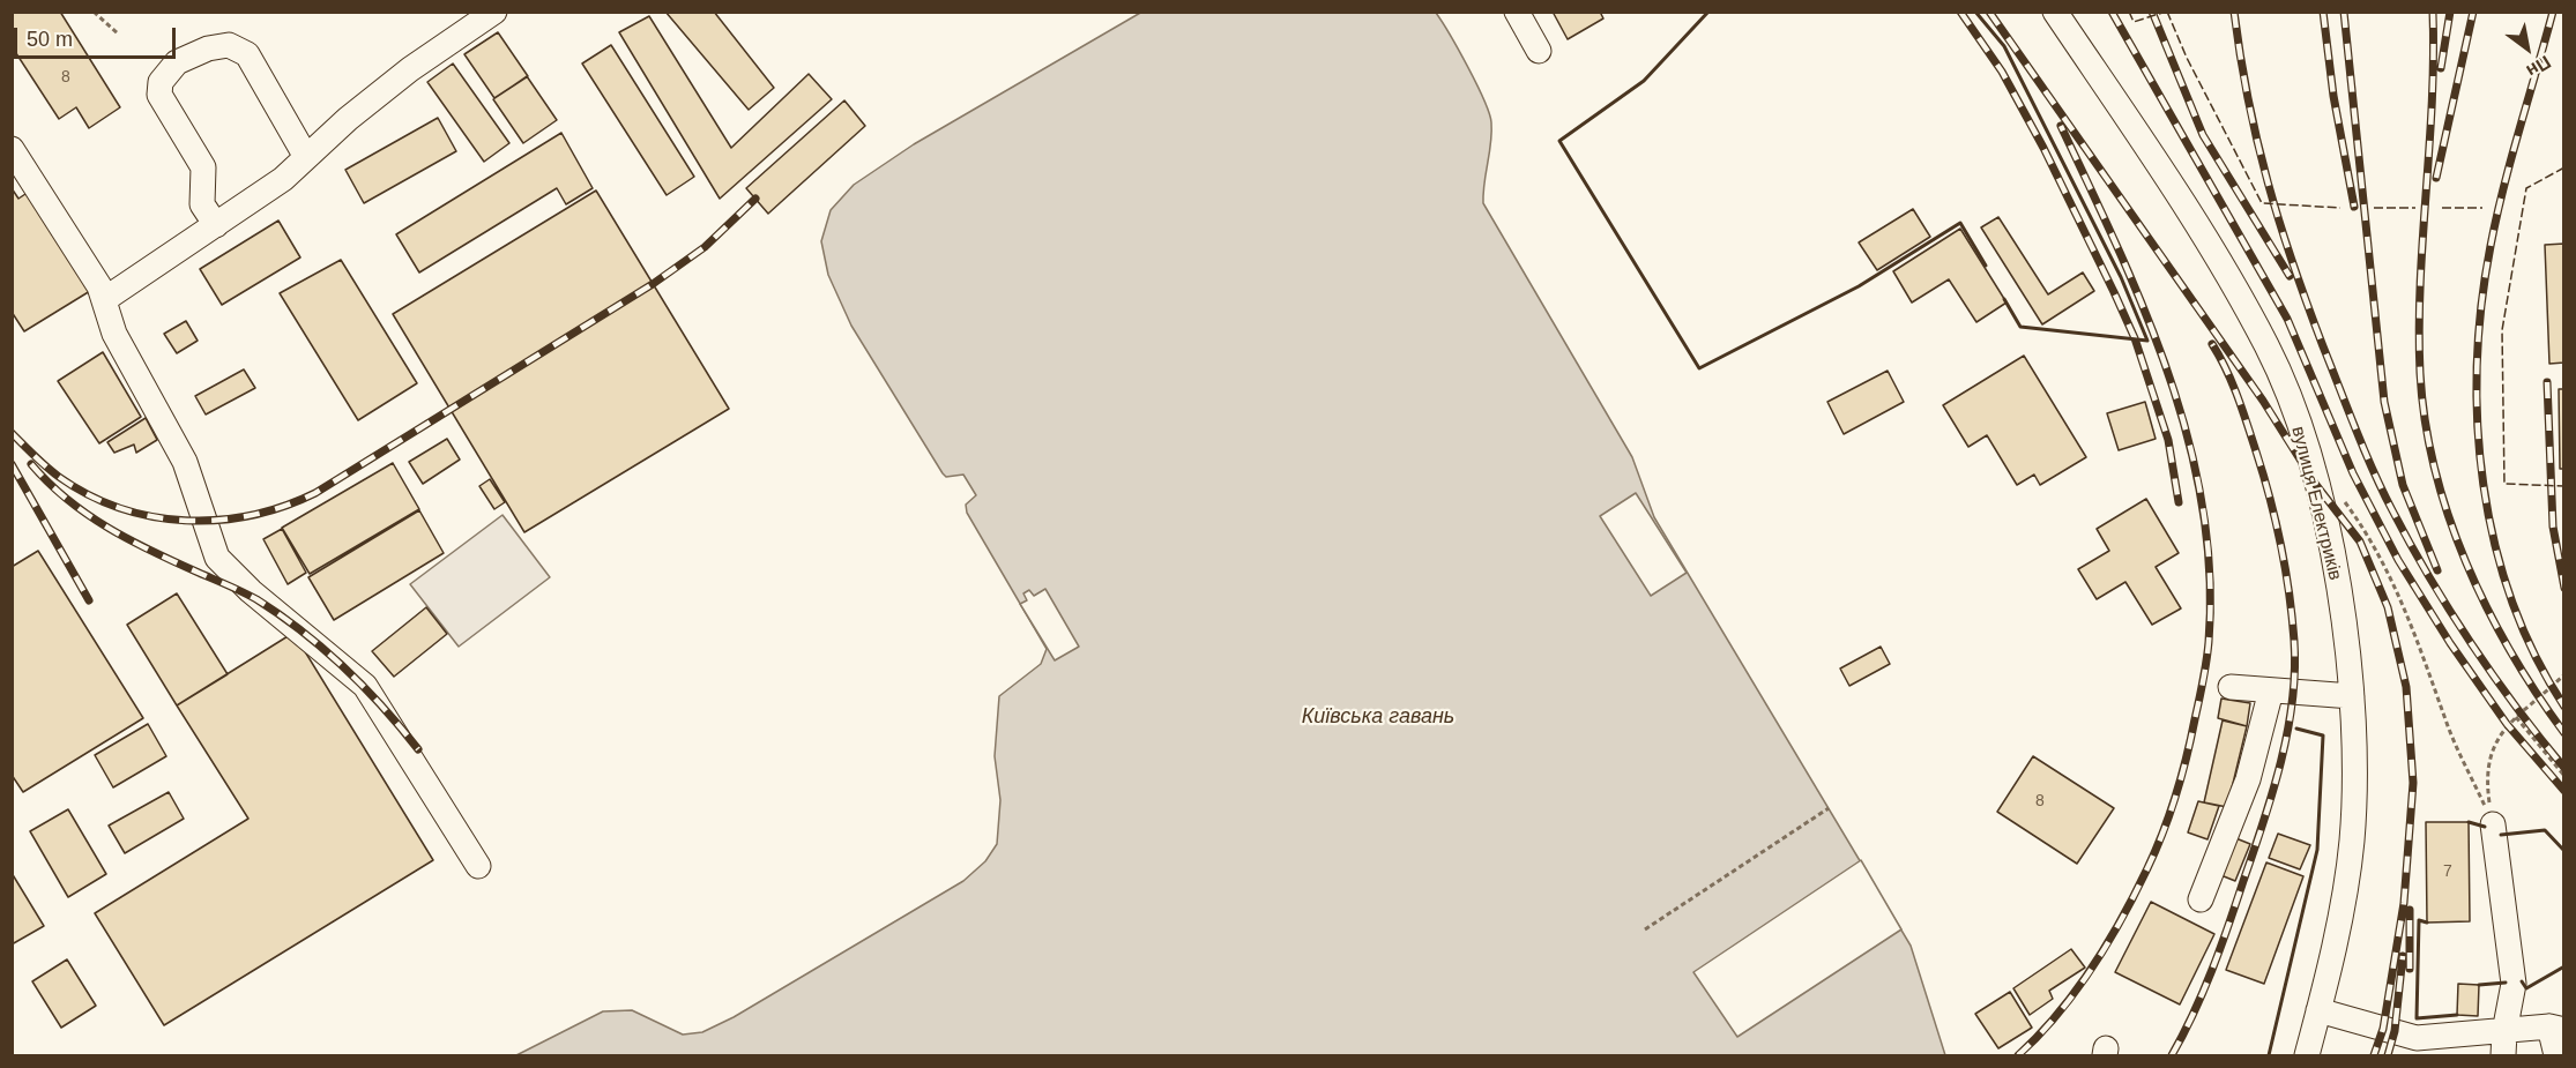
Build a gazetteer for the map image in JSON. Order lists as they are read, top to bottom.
{
  "streets": {
    "street": ["вулиця Електриків"]
  },
  "water": ["Київська гавань"],
  "house_numbers": ["8", "8", "7"],
  "scale_bar": "50 m",
  "north": "bottom right"
}
